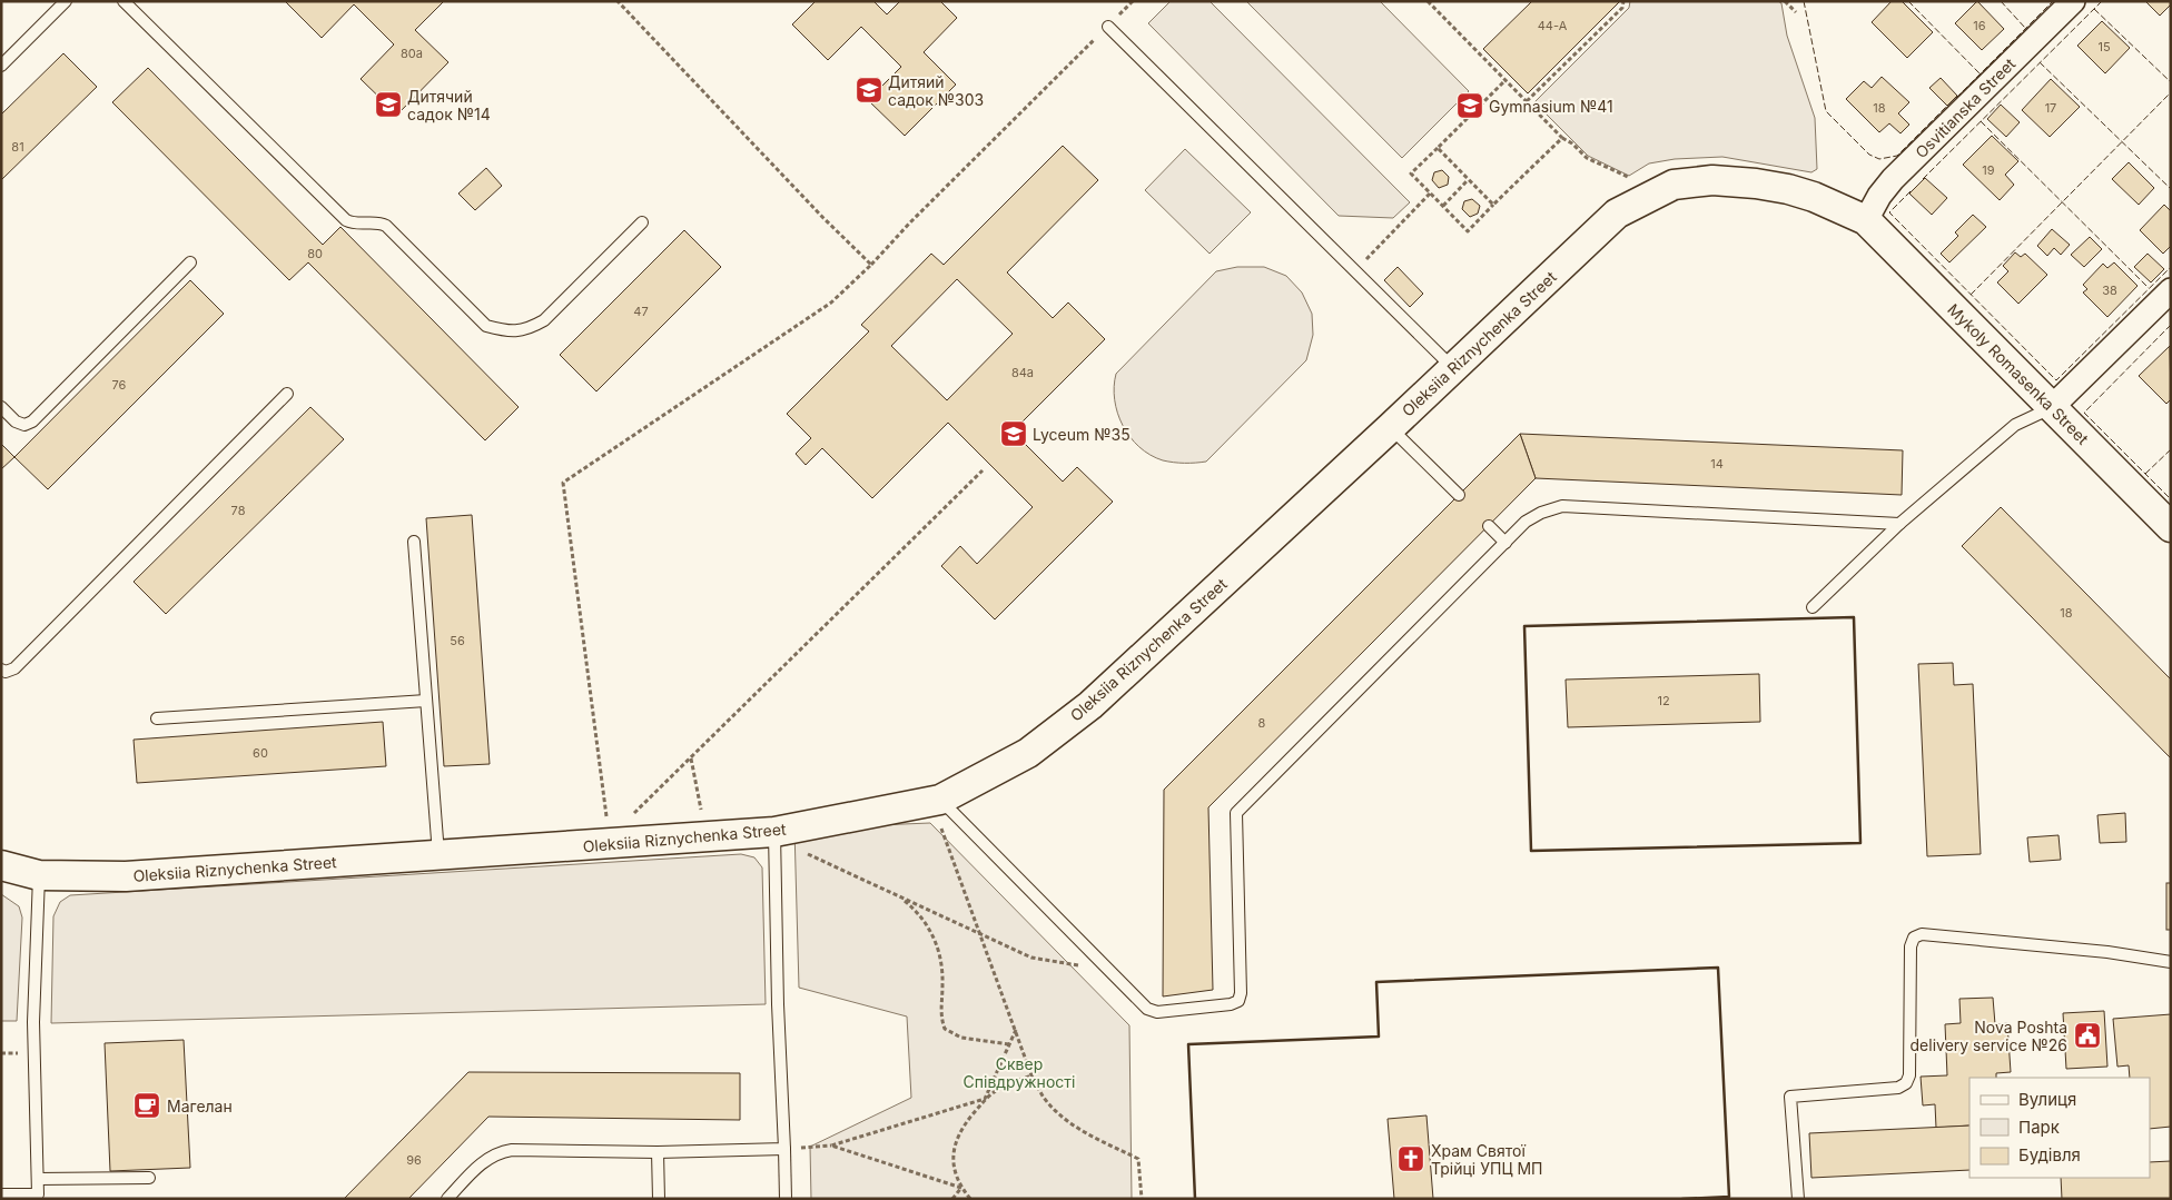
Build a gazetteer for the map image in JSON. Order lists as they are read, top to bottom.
{
  "streets": {
    "street": ["Osvitianska Street", "Oleksiia Riznychenka Street", "Mykoly Romasenka Street"]
  },
  "crossings": [
    ["Osvitianska Street", "Oleksiia Riznychenka Street"],
    ["Osvitianska Street", "Mykoly Romasenka Street"],
    ["Oleksiia Riznychenka Street", "Mykoly Romasenka Street"]
  ],
  "parks": ["Сквер Співдружності"],
  "places": {
    "school or university": [
      "Дитяий садок №303",
      "Дитячий садок №14",
      "Gymnasium №41",
      "Lyceum №35"
    ],
    "public building": ["Nova Poshta delivery service №26"],
    "cafe": ["Магелан"],
    "church": ["Храм Святої Трійці УПЦ МП"]
  },
  "house_numbers": [
    "44-А",
    "16",
    "15",
    "80а",
    "18",
    "17",
    "81",
    "19",
    "80",
    "38",
    "47",
    "84а",
    "76",
    "14",
    "78",
    "18",
    "56",
    "12",
    "8",
    "60",
    "96"
  ],
  "legend": ["Вулиця", "Парк", "Будівля"]
}
